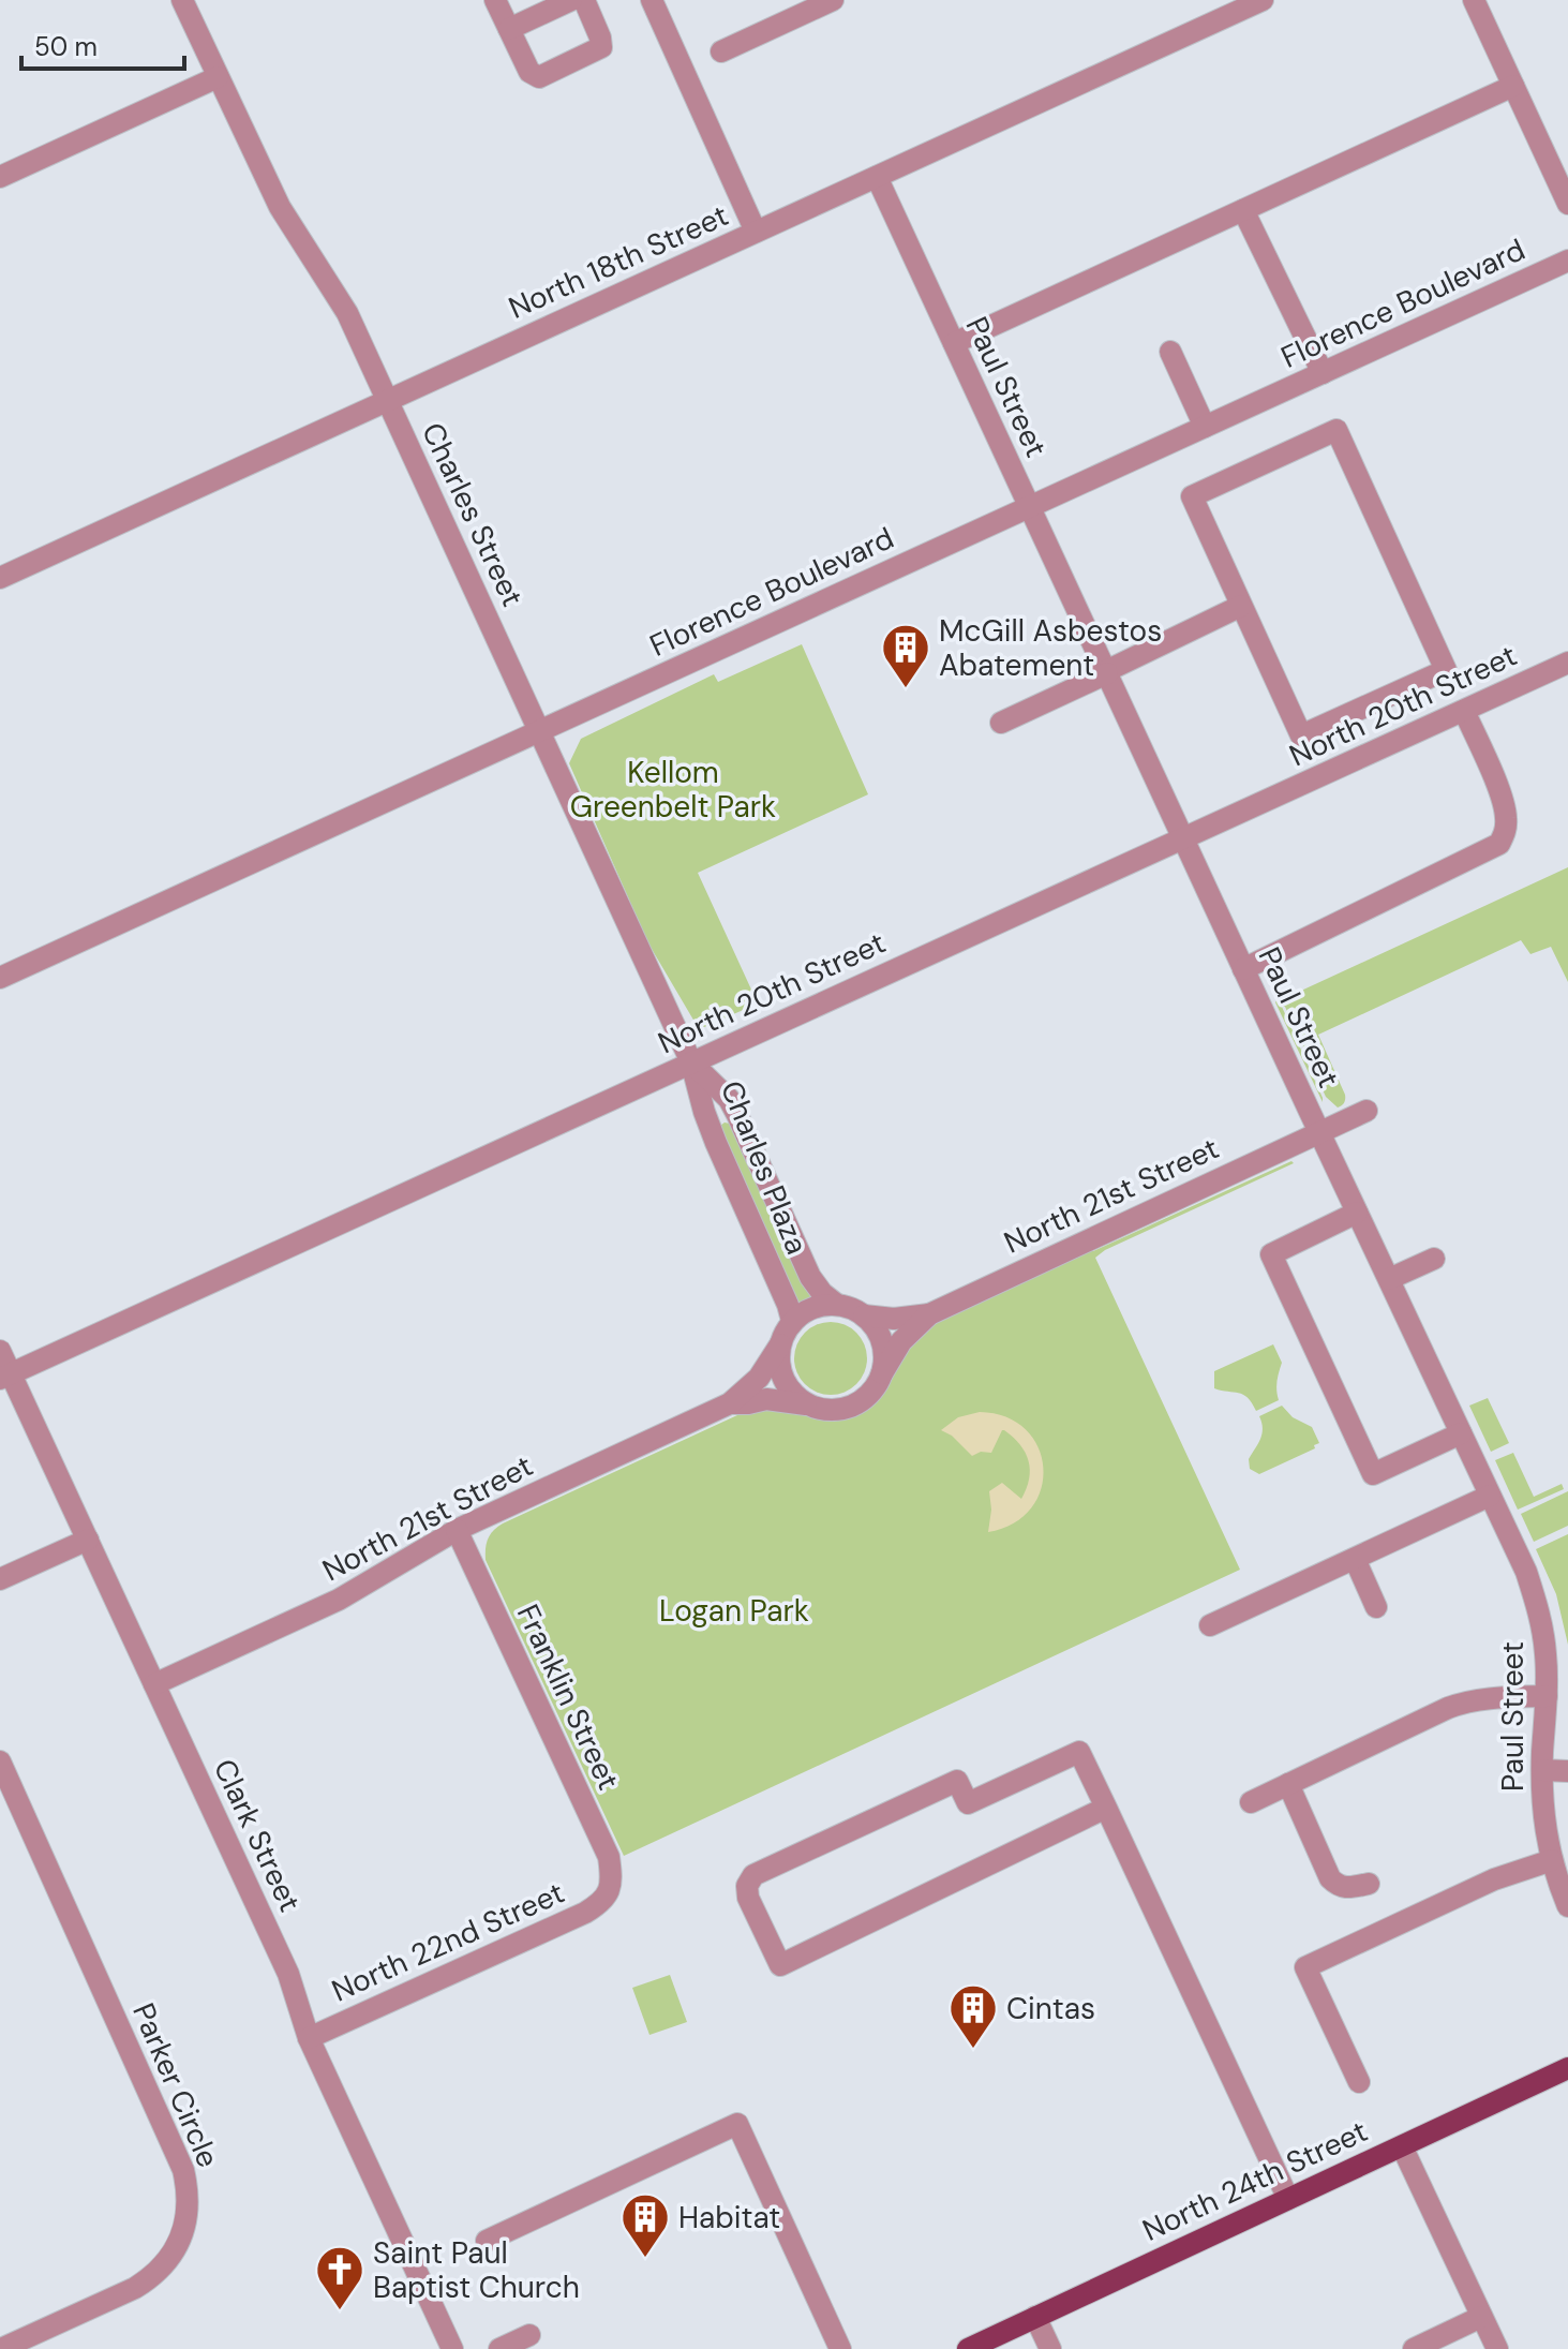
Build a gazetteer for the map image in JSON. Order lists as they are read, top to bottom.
{
  "streets": {
    "main road": ["North 24th Street"],
    "street": [
      "North 18th Street",
      "Florence Boulevard",
      "Paul Street",
      "Charles Street",
      "North 20th Street",
      "Charles Plaza",
      "North 21st Street",
      "Franklin Street",
      "Clark Street",
      "North 22nd Street",
      "Parker Circle"
    ]
  },
  "crossings": [
    ["North 18th Street", "Paul Street"],
    ["North 18th Street", "Charles Street"],
    ["Florence Boulevard", "Paul Street"],
    ["Florence Boulevard", "Charles Street"],
    ["Paul Street", "North 20th Street"],
    ["Paul Street", "North 21st Street"],
    ["Charles Street", "North 20th Street"],
    ["Charles Street", "Charles Plaza"],
    ["North 20th Street", "Charles Plaza"],
    ["North 20th Street", "Clark Street"],
    ["North 21st Street", "Franklin Street"],
    ["North 21st Street", "Clark Street"],
    ["Franklin Street", "North 22nd Street"],
    ["Clark Street", "North 22nd Street"]
  ],
  "parks": ["Kellom Greenbelt Park", "Logan Park"],
  "places": {
    "building": ["McGill Asbestos Abatement", "Cintas", "Habitat"],
    "church": ["Saint Paul Baptist Church"]
  },
  "scale_bar": "50 m"
}
